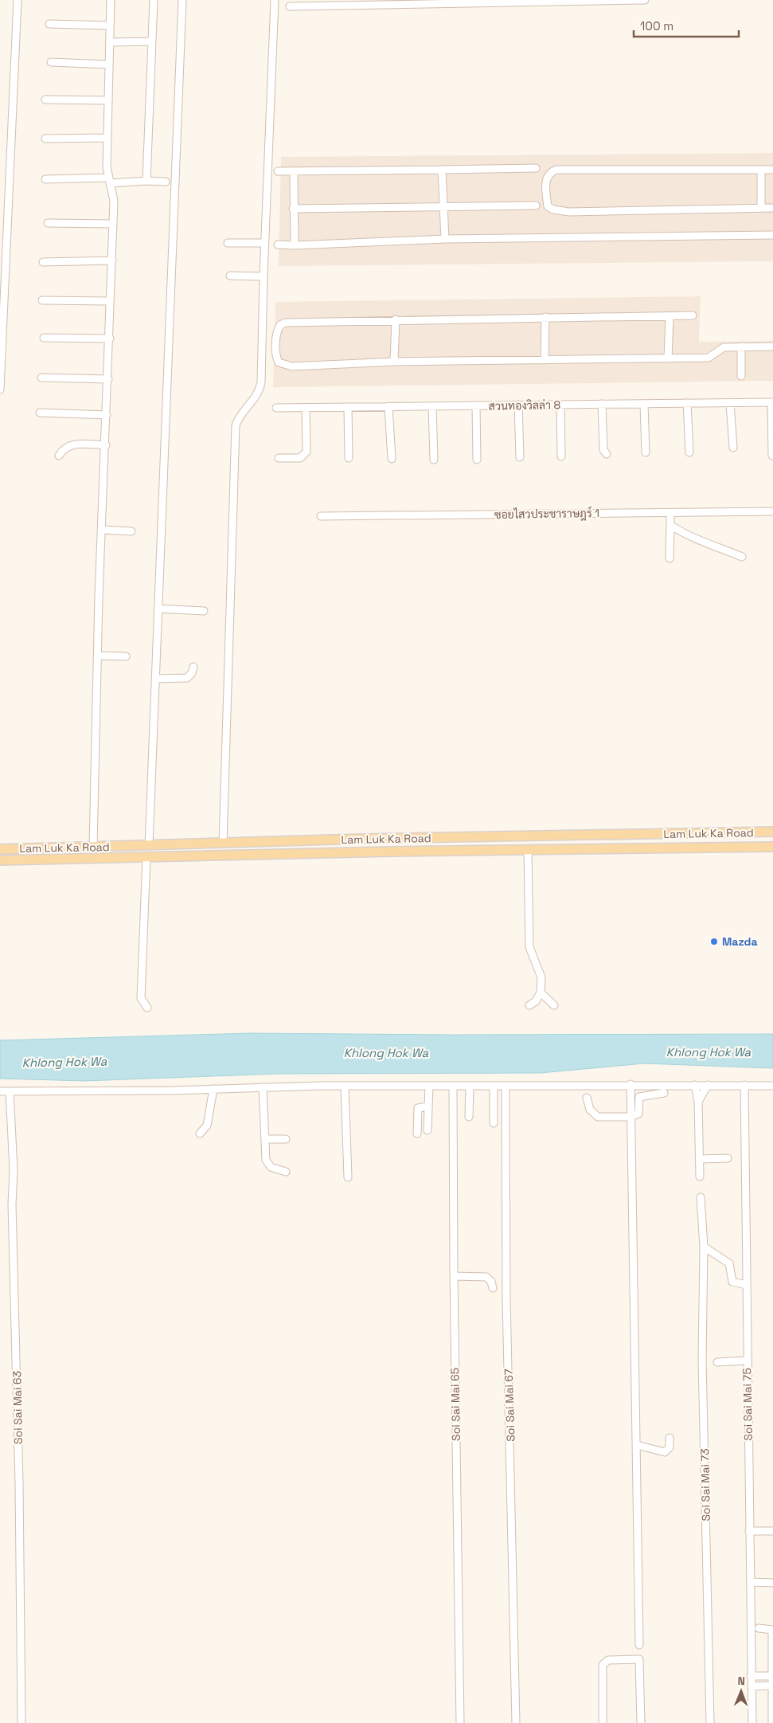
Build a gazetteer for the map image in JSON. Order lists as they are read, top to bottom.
{
  "streets": {
    "main road": ["Lam Luk Ka Road"],
    "street": [
      "สวนทองวิลล่า 8",
      "ซอยไสวประชาราษฎร์ 1",
      "Soi Sai Mai 65",
      "Soi Sai Mai 75",
      "Soi Sai Mai 67",
      "Soi Sai Mai 63",
      "Soi Sai Mai 73"
    ]
  },
  "water": ["Khlong Hok Wa"],
  "places": ["Mazda"],
  "scale_bar": "100 m",
  "north": "top"
}
